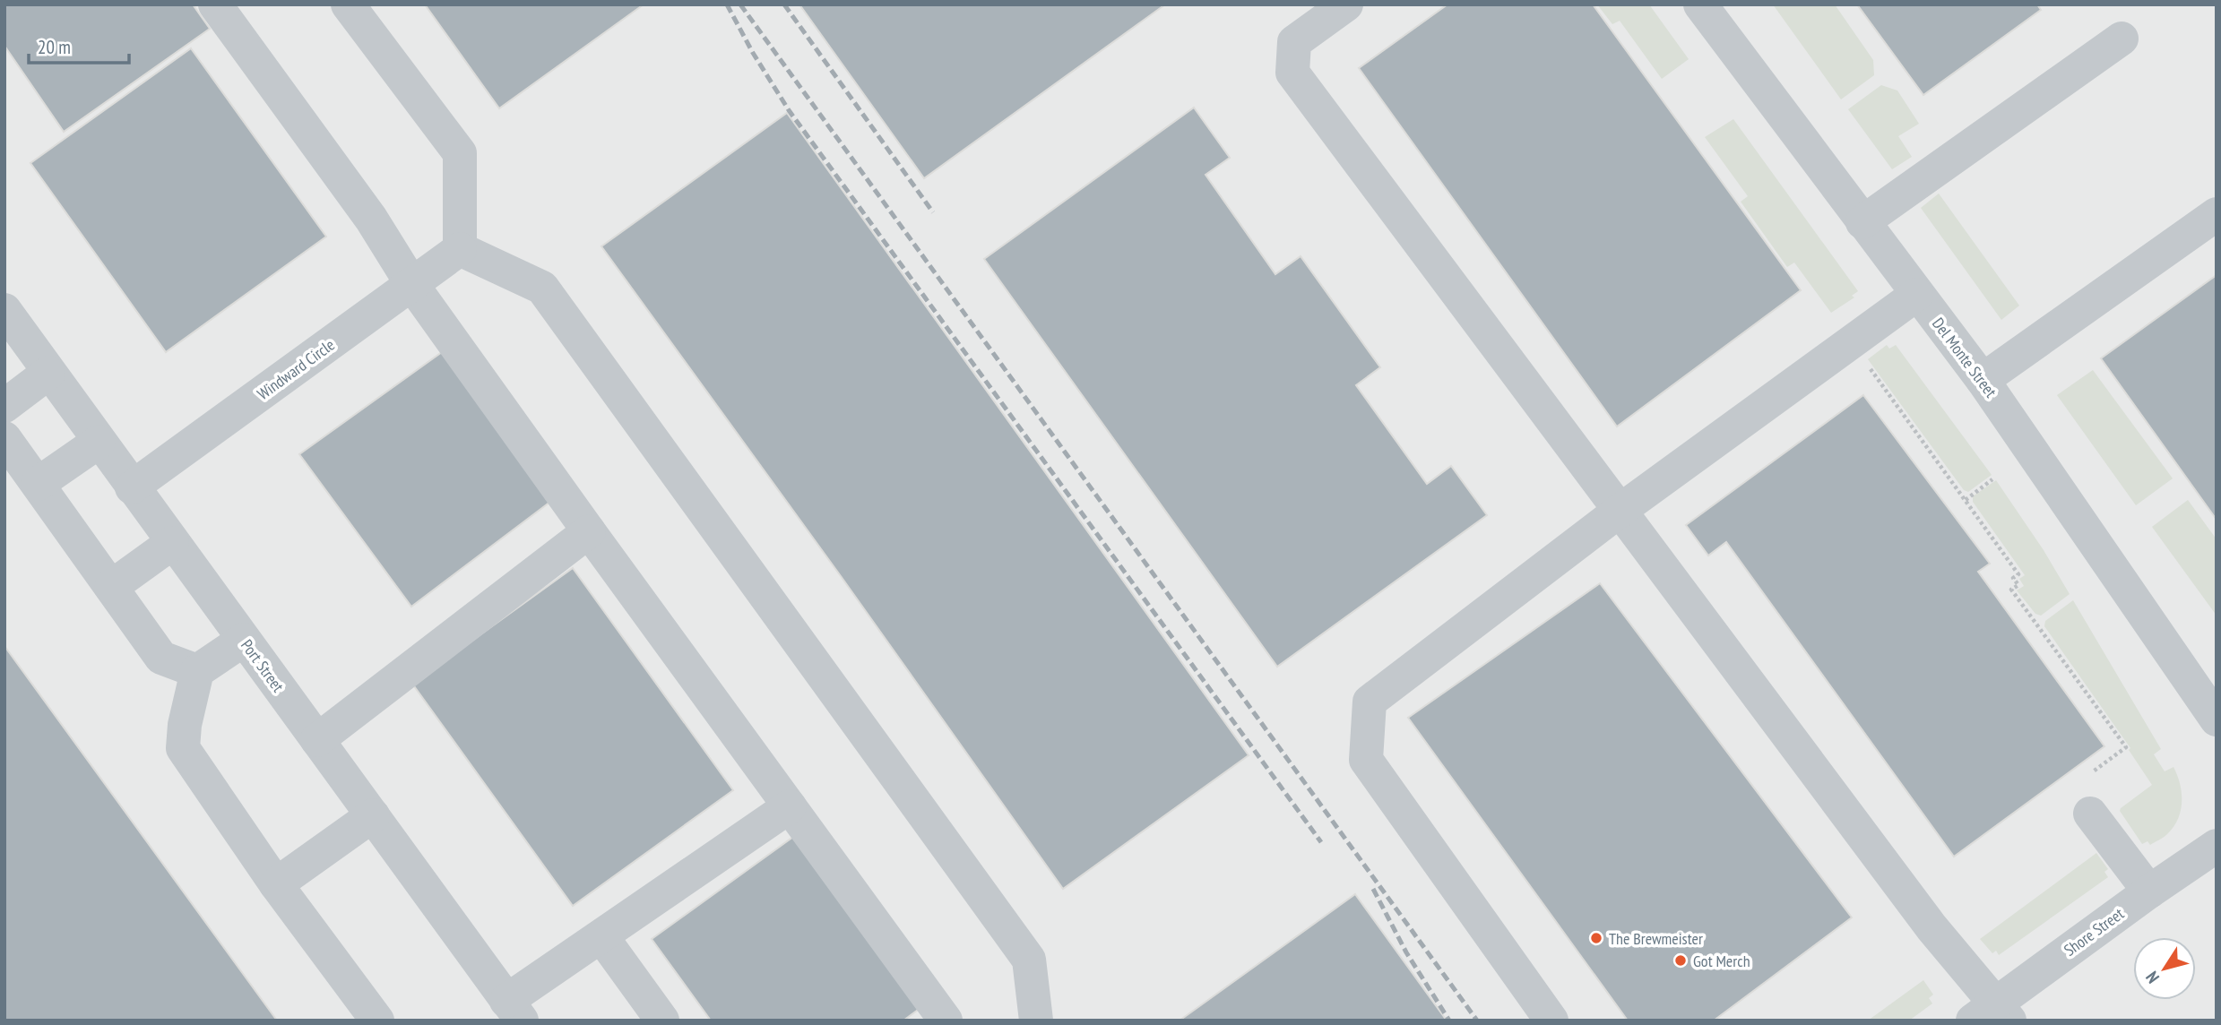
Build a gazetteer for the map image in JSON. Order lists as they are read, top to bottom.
{
  "streets": {
    "street": [
      "Del Monte Street",
      "Windward Circle",
      "Port Street",
      "Shore Street"
    ]
  },
  "crossings": [
    ["Windward Circle", "Port Street"]
  ],
  "places": ["The Brewmeister", "Got Merch"],
  "scale_bar": "20 m",
  "north": "bottom left"
}
